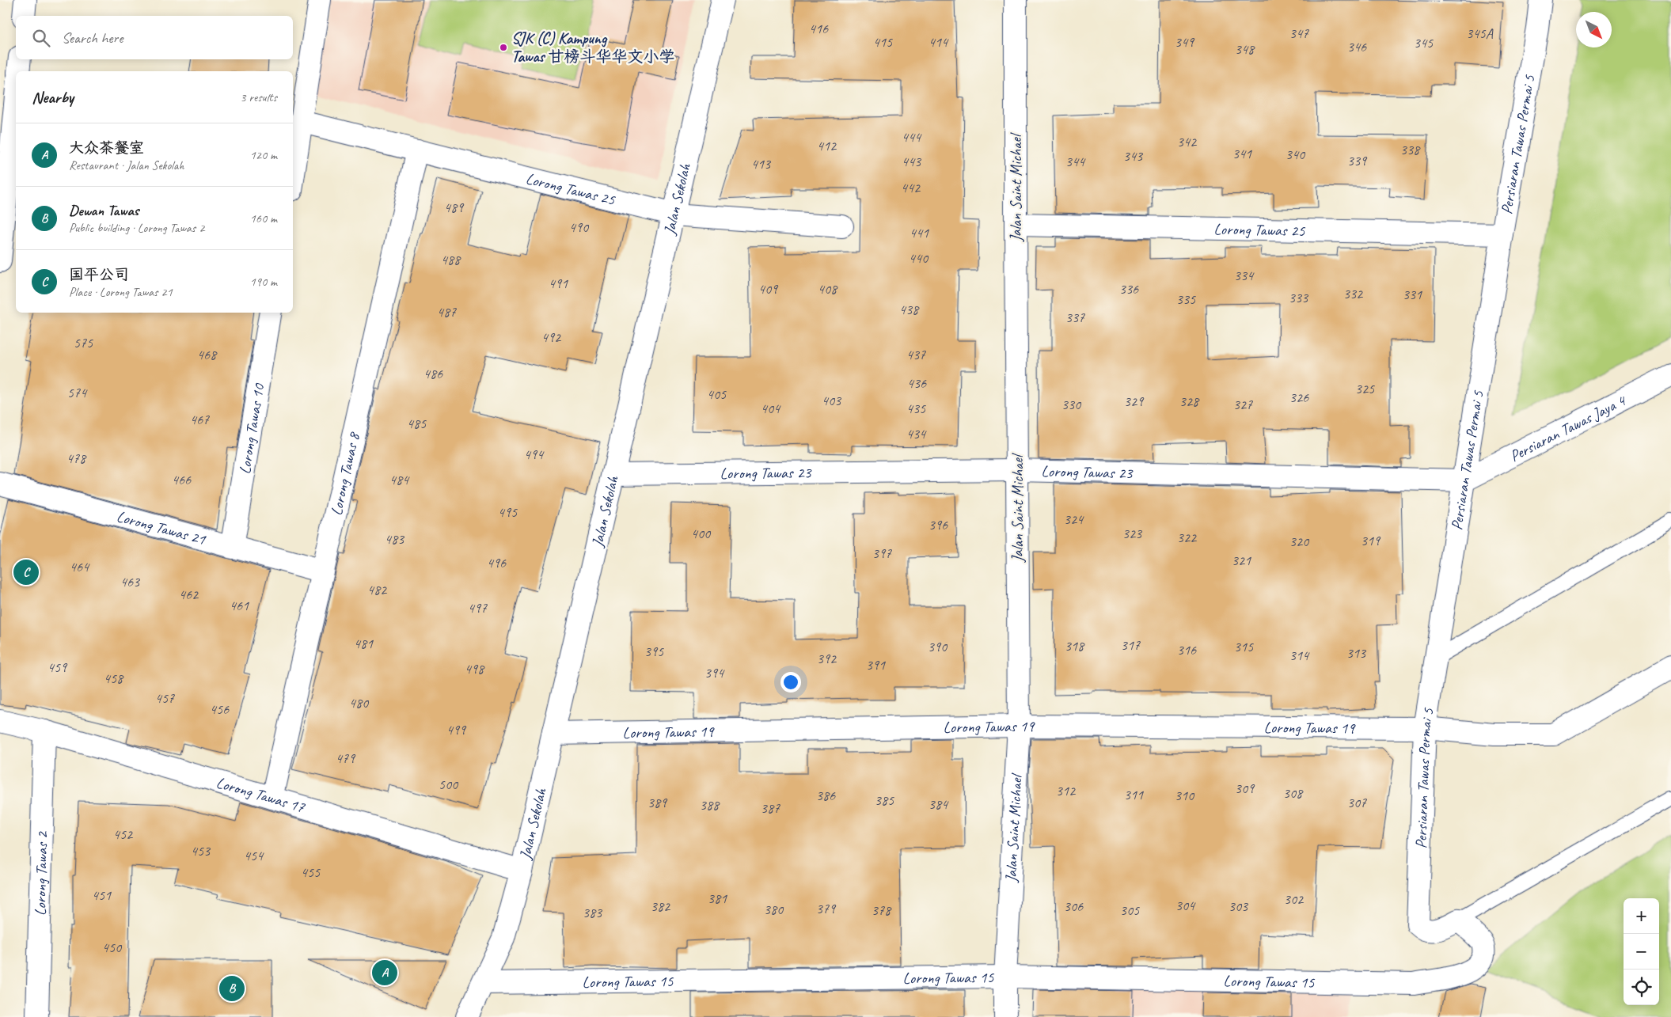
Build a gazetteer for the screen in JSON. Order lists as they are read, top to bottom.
{
  "streets": {
    "street": [
      "Persiaran Tawas Permai 5",
      "Lorong Tawas 25",
      "Jalan Saint Michael",
      "Jalan Sekolah",
      "Persiaran Tawas Jaya 4",
      "Lorong Tawas 10",
      "Lorong Tawas 23",
      "Lorong Tawas 8",
      "Lorong Tawas 21",
      "Lorong Tawas 19",
      "Lorong Tawas 17",
      "Lorong Tawas 2",
      "Lorong Tawas 15"
    ]
  },
  "crossings": [
    ["Persiaran Tawas Permai 5", "Lorong Tawas 25"],
    ["Persiaran Tawas Permai 5", "Persiaran Tawas Jaya 4"],
    ["Persiaran Tawas Permai 5", "Lorong Tawas 23"],
    ["Persiaran Tawas Permai 5", "Lorong Tawas 19"],
    ["Persiaran Tawas Permai 5", "Lorong Tawas 15"],
    ["Lorong Tawas 25", "Jalan Saint Michael"],
    ["Lorong Tawas 25", "Jalan Sekolah"],
    ["Lorong Tawas 25", "Lorong Tawas 8"],
    ["Jalan Saint Michael", "Lorong Tawas 23"],
    ["Jalan Saint Michael", "Lorong Tawas 19"],
    ["Jalan Saint Michael", "Lorong Tawas 15"],
    ["Jalan Sekolah", "Lorong Tawas 23"],
    ["Jalan Sekolah", "Lorong Tawas 19"],
    ["Jalan Sekolah", "Lorong Tawas 17"],
    ["Jalan Sekolah", "Lorong Tawas 15"],
    ["Persiaran Tawas Jaya 4", "Lorong Tawas 23"],
    ["Lorong Tawas 10", "Lorong Tawas 21"],
    ["Lorong Tawas 8", "Lorong Tawas 21"],
    ["Lorong Tawas 8", "Lorong Tawas 17"],
    ["Lorong Tawas 17", "Lorong Tawas 2"]
  ],
  "places": ["SJK (C) Kampung Tawas 甘榜斗华华文小学"],
  "house_numbers": [
    "416",
    "347",
    "345A",
    "415",
    "414",
    "349",
    "345",
    "346",
    "348",
    "444",
    "342",
    "412",
    "338",
    "341",
    "340",
    "343",
    "339",
    "443",
    "344",
    "413",
    "442",
    "489",
    "490",
    "441",
    "440",
    "488",
    "334",
    "491",
    "409",
    "408",
    "336",
    "332",
    "331",
    "333",
    "335",
    "438",
    "487",
    "337",
    "492",
    "575",
    "468",
    "437",
    "486",
    "436",
    "325",
    "574",
    "405",
    "326",
    "403",
    "329",
    "328",
    "330",
    "327",
    "404",
    "435",
    "467",
    "485",
    "434",
    "494",
    "478",
    "466",
    "484",
    "495",
    "324",
    "396",
    "400",
    "323",
    "322",
    "483",
    "319",
    "320",
    "397",
    "321",
    "496",
    "464",
    "463",
    "482",
    "462",
    "461",
    "497",
    "481",
    "317",
    "318",
    "390",
    "315",
    "316",
    "395",
    "313",
    "314",
    "392",
    "391",
    "459",
    "498",
    "394",
    "458",
    "457",
    "480",
    "456",
    "499",
    "479",
    "500",
    "309",
    "312",
    "308",
    "311",
    "386",
    "310",
    "385",
    "389",
    "307",
    "384",
    "388",
    "387",
    "452",
    "453",
    "454",
    "455",
    "451",
    "381",
    "302",
    "304",
    "382",
    "306",
    "303",
    "379",
    "380",
    "378",
    "305",
    "383",
    "450"
  ],
  "north": "bottom right",
  "page": {
    "search": "Search here",
    "heading": ["Nearby", "3 results"],
    "list": [
      {
        "mark": "A",
        "name": "大众茶餐室",
        "note": "Restaurant · Jalan Sekolah",
        "value": "120 m"
      },
      {
        "mark": "B",
        "name": "Dewan Tawas",
        "note": "Public building · Lorong Tawas 2",
        "value": "160 m"
      },
      {
        "mark": "C",
        "name": "国平公司",
        "note": "Place · Lorong Tawas 21",
        "value": "190 m"
      }
    ],
    "pins": ["C", "A", "B"],
    "map_buttons": ["+", "−"]
  }
}
